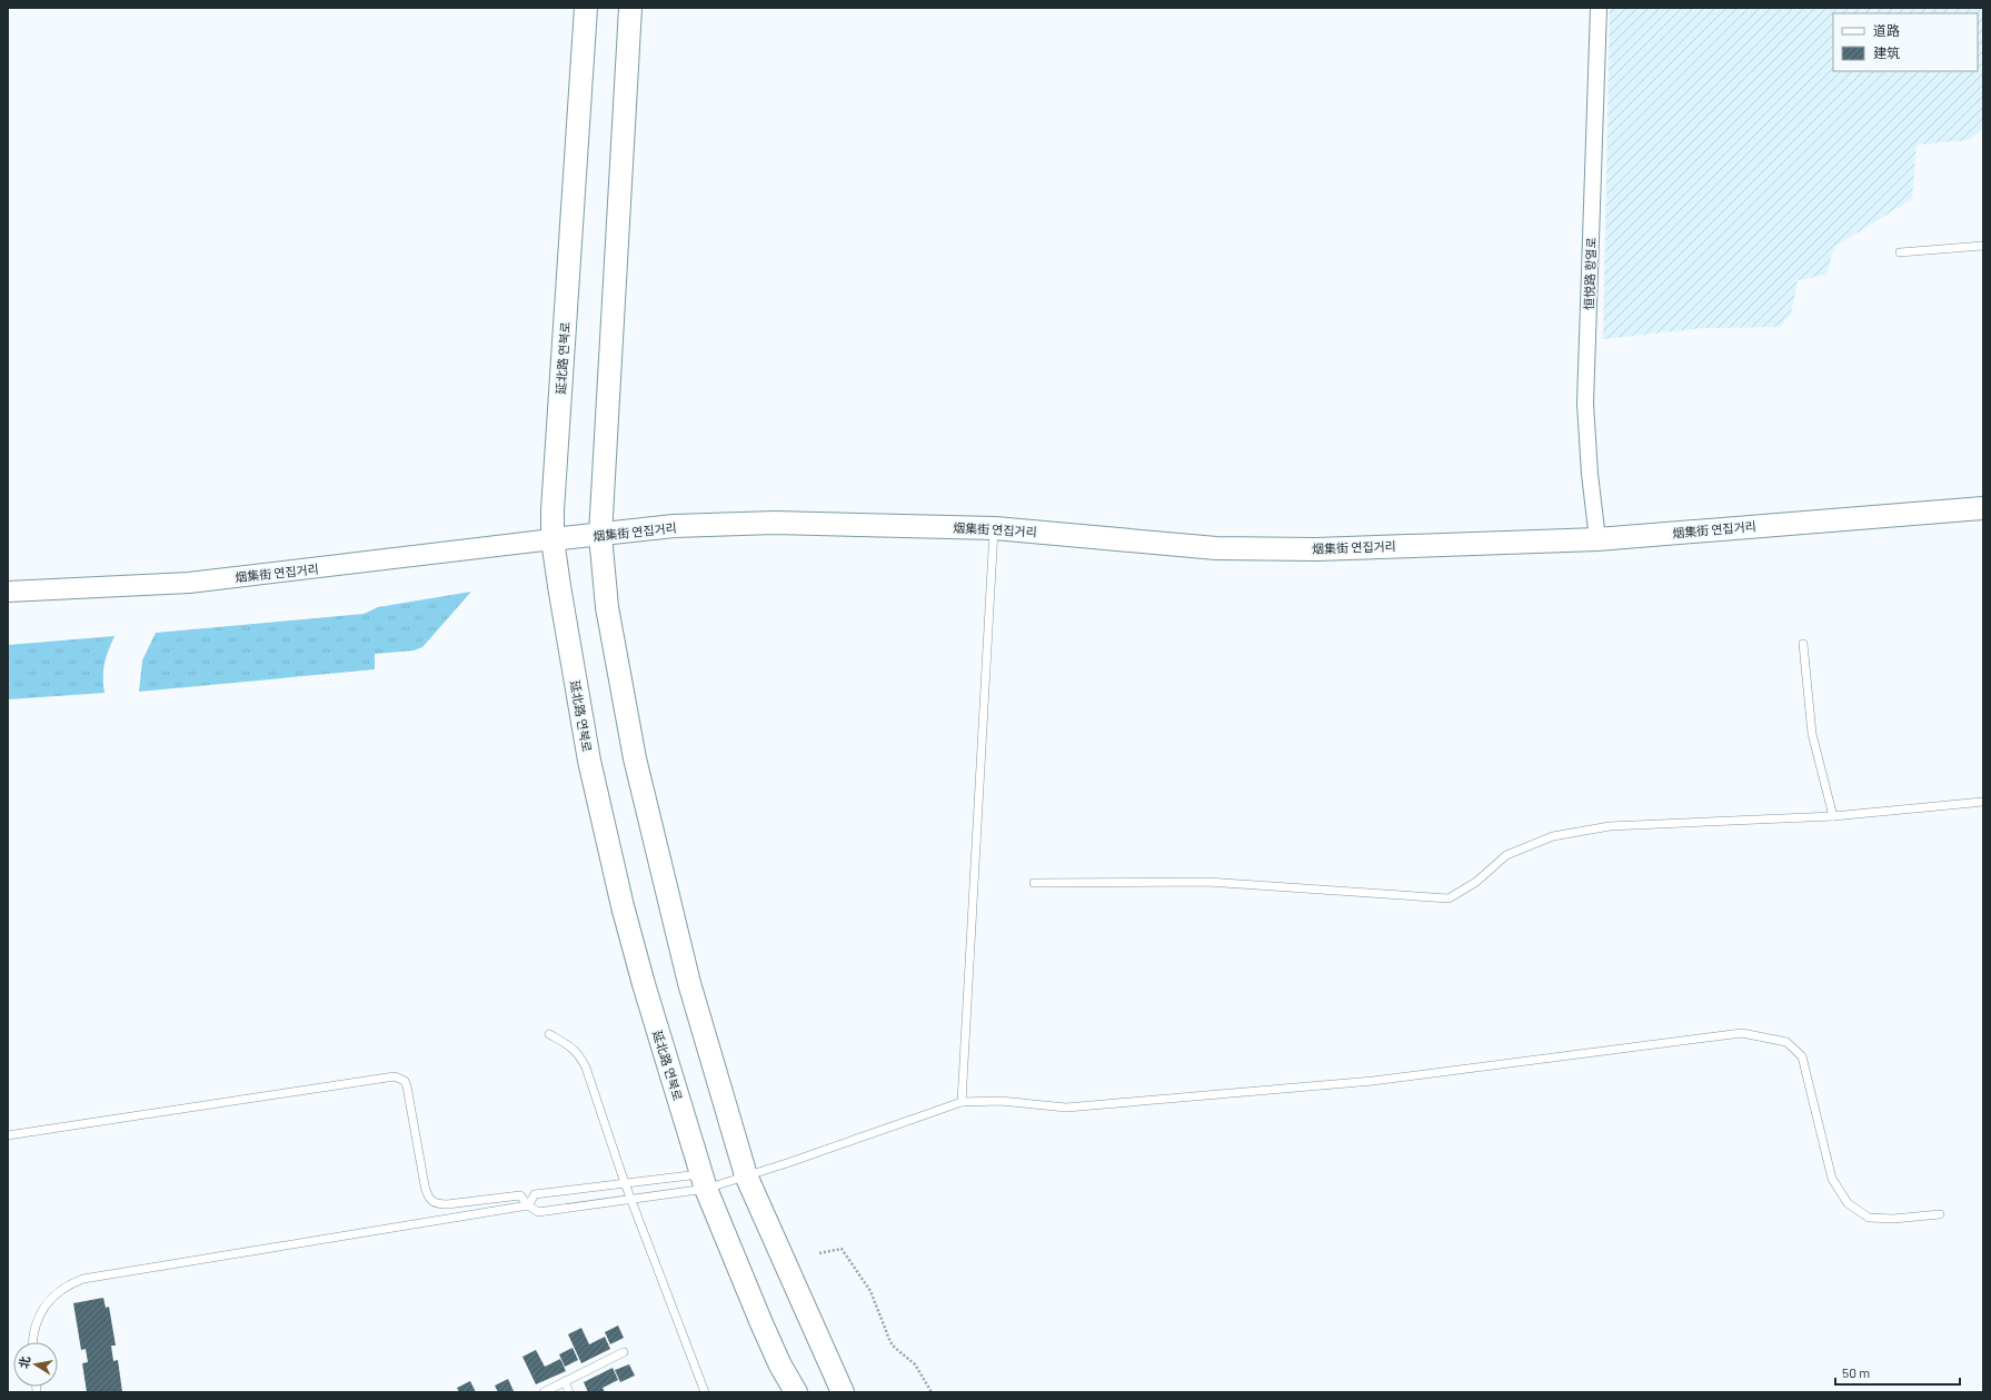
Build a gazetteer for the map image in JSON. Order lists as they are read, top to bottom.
{
  "streets": {
    "main road": ["延北路 연북로", "烟集街 연집거리"],
    "street": ["恒悦路 항열로"]
  },
  "crossings": [
    ["恒悦路 항열로", "烟集街 연집거리"],
    ["延北路 연북로", "烟集街 연집거리"]
  ],
  "legend": ["道路", "建筑"],
  "scale_bar": "50 m",
  "north": "left"
}
